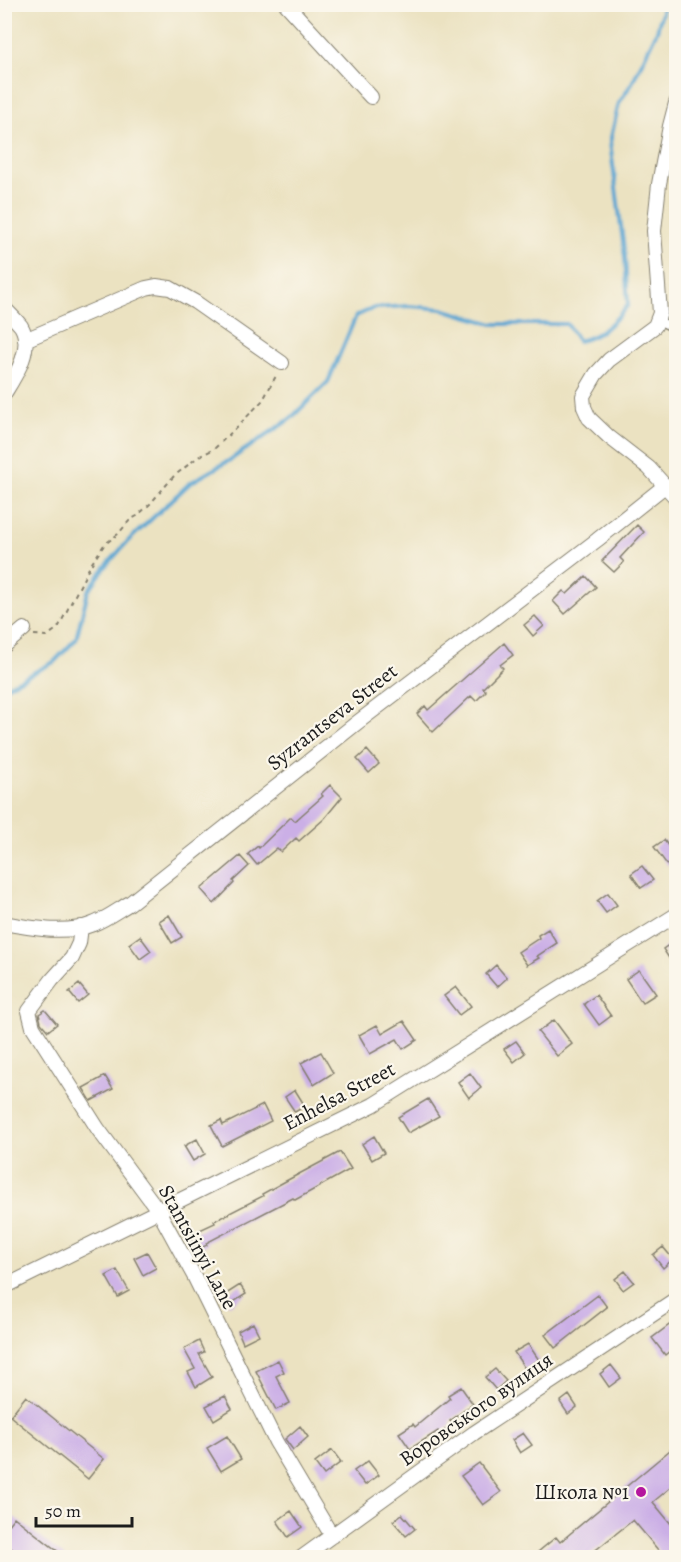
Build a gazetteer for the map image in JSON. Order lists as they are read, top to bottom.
{
  "streets": {
    "street": [
      "Syzrantseva Street",
      "Enhelsa Street",
      "Stantsiinyi Lane",
      "Воровського вулиця"
    ]
  },
  "crossings": [
    ["Syzrantseva Street", "Stantsiinyi Lane"],
    ["Enhelsa Street", "Stantsiinyi Lane"],
    ["Stantsiinyi Lane", "Воровського вулиця"]
  ],
  "places": ["Школа №1"],
  "scale_bar": "50 m"
}
